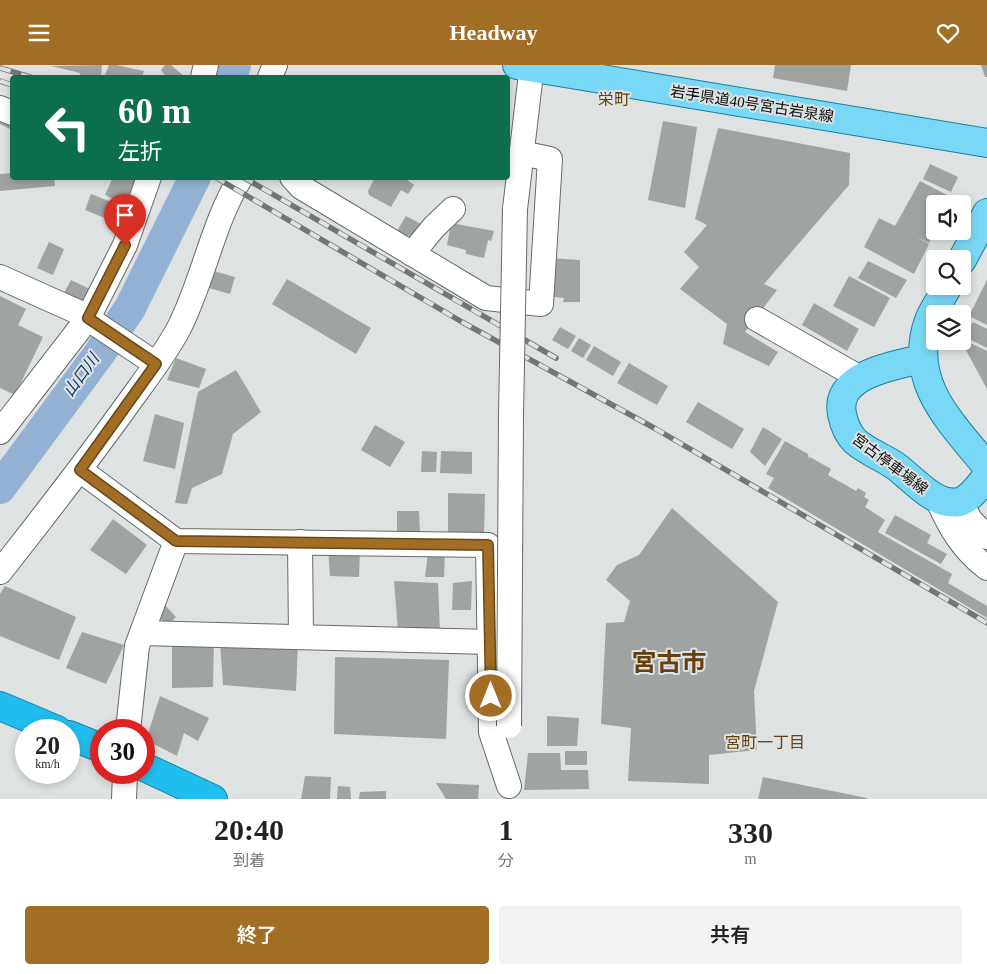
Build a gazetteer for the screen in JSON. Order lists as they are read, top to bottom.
{
  "streets": {
    "main road": ["岩手県道40号宮古岩泉線", "宮古停車場線"]
  },
  "districts": ["栄町", "宮古市", "宮町一丁目"],
  "water": ["山口川"],
  "page": {
    "header": "Headway",
    "turn": ["60 m", "左折"],
    "speed": "20 km/h",
    "limit": "30",
    "eta": [
      "20:40",
      "到着",
      "1",
      "分",
      "330",
      "m"
    ],
    "buttons": ["終了", "共有"]
  }
}
